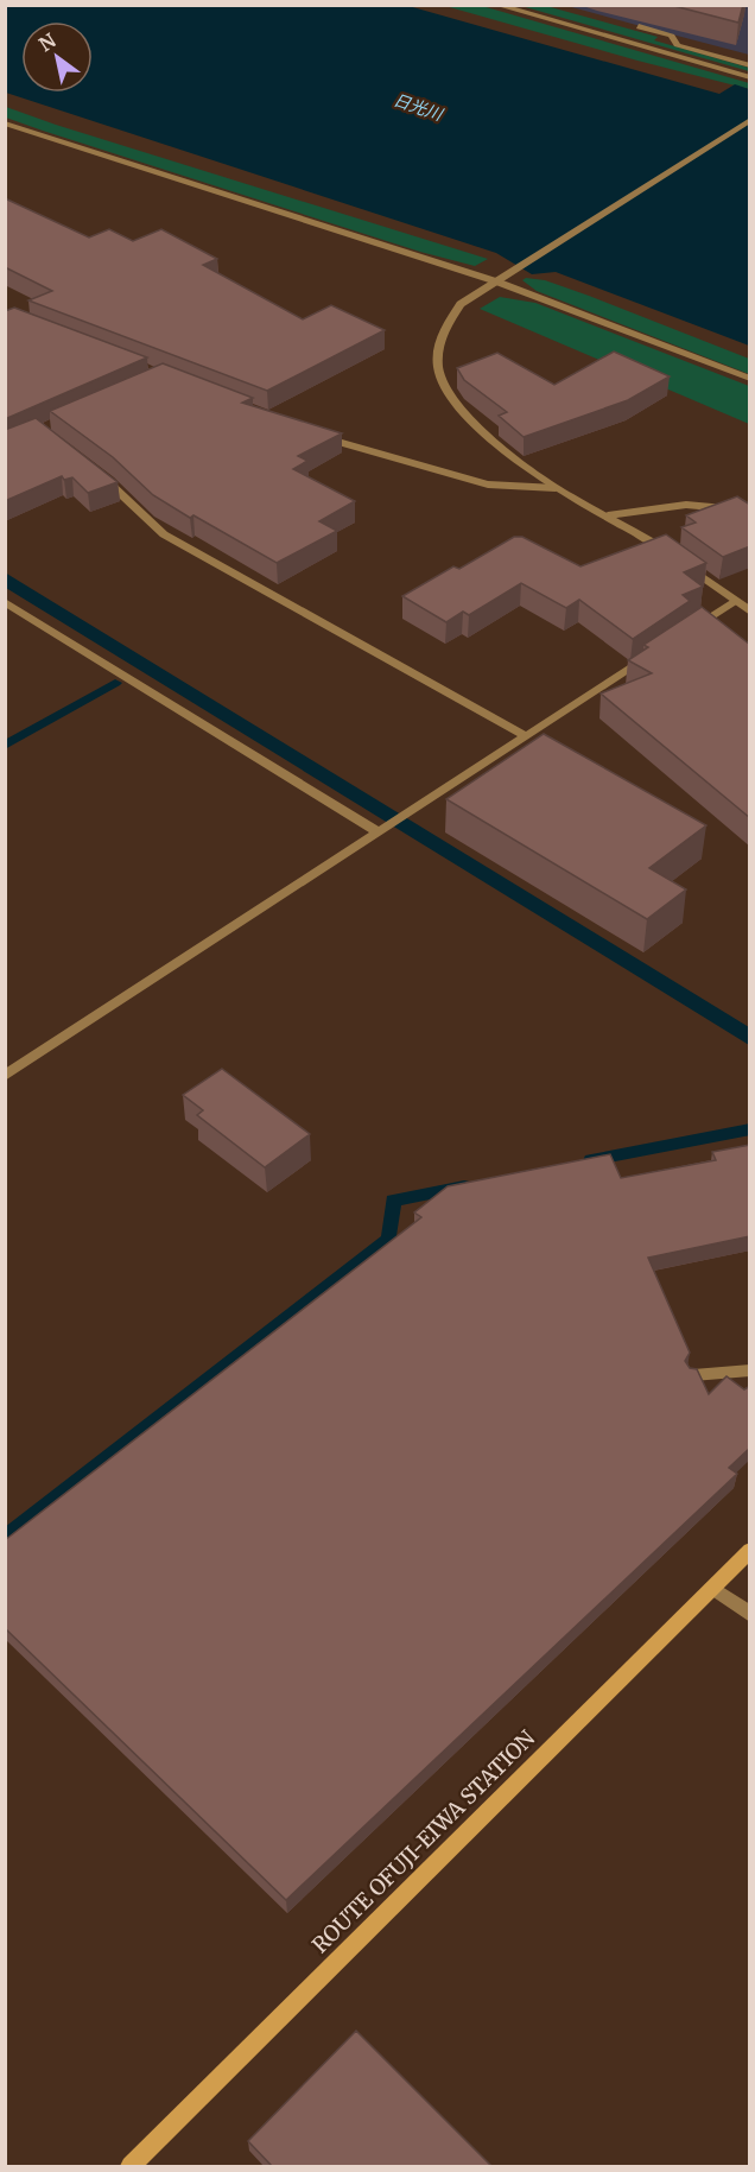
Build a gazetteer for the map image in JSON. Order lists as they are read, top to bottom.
{
  "streets": {
    "main road": ["ROUTE OFUJI-EIWA STATION"]
  },
  "water": ["日光川"],
  "north": "top left"
}
